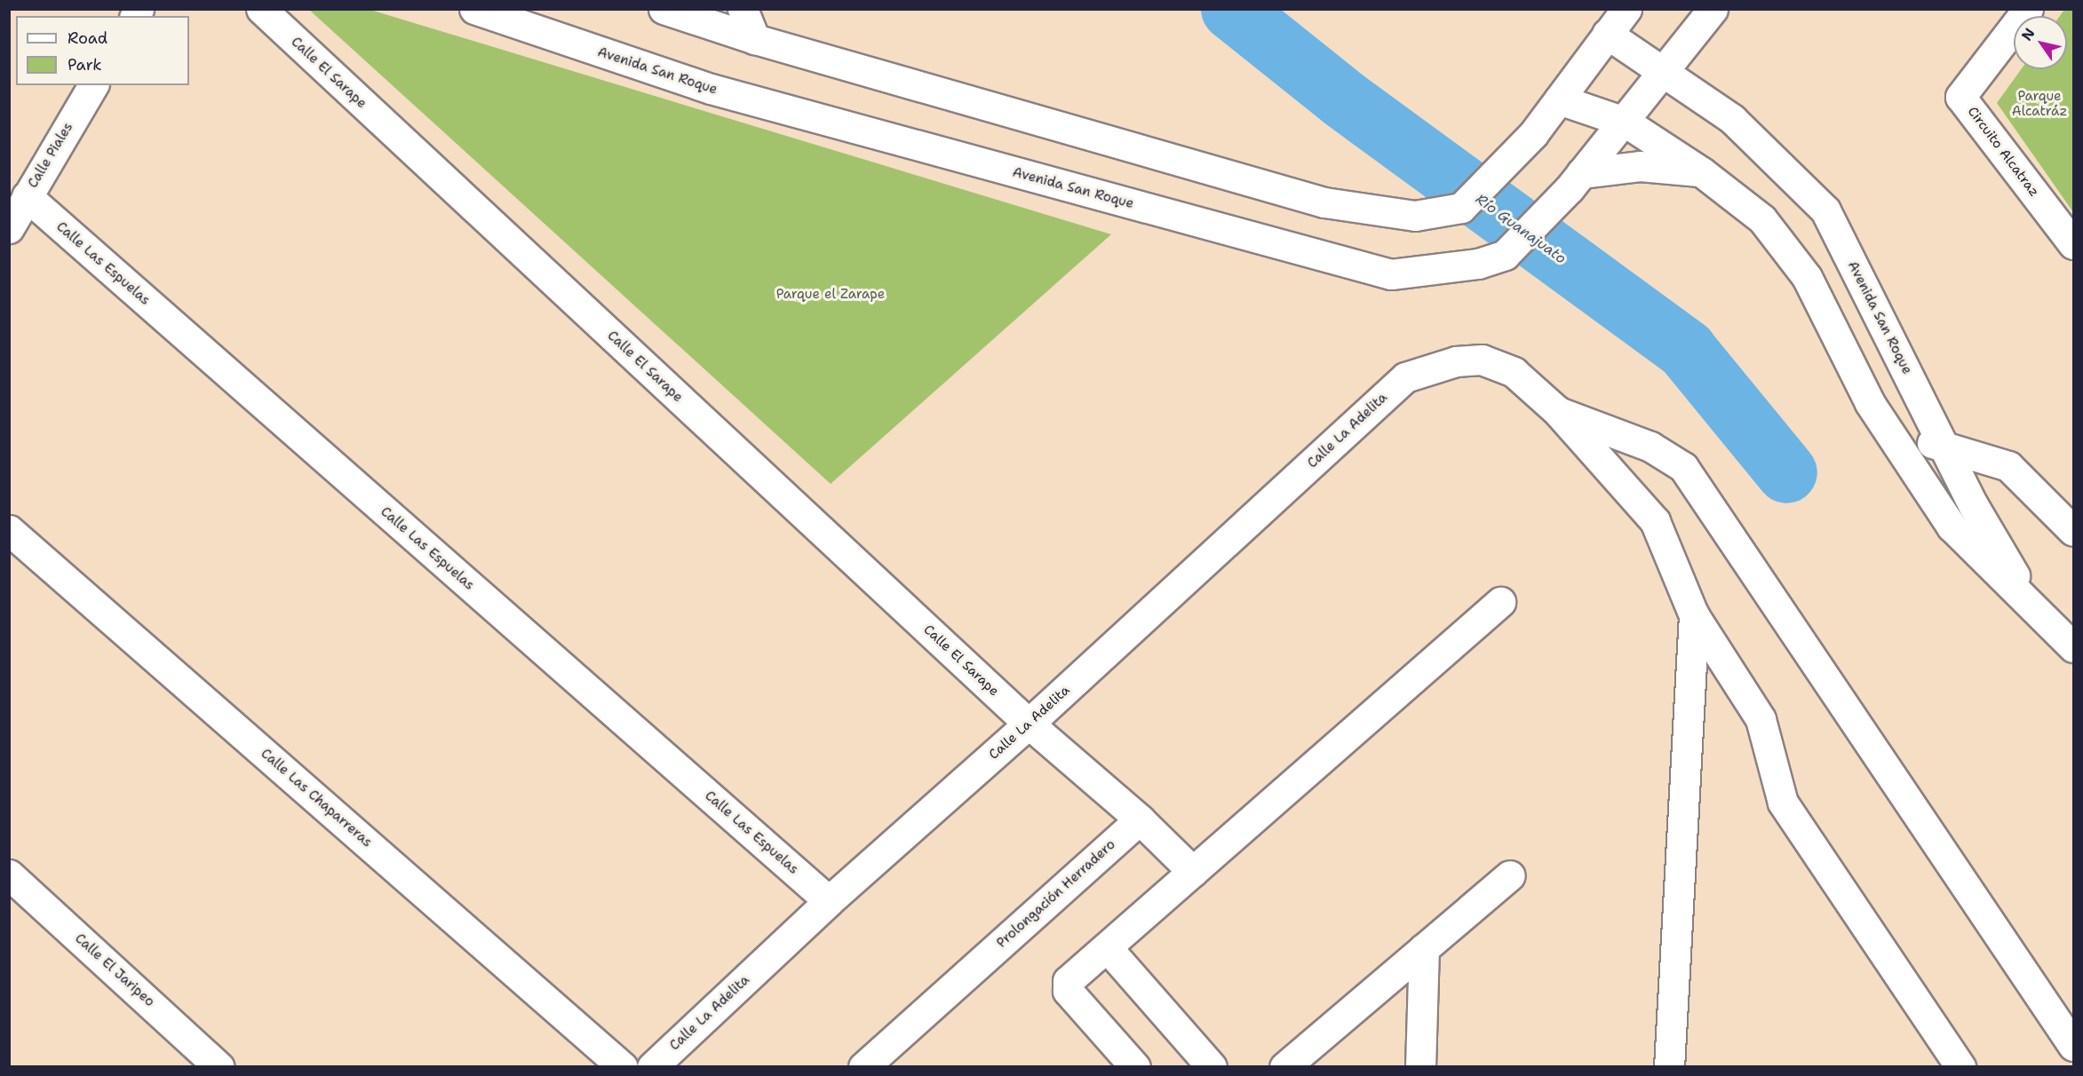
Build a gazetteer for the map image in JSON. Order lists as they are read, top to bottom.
{
  "streets": {
    "street": [
      "Avenida San Roque",
      "Calle El Sarape",
      "Circuito Alcatraz",
      "Calle Piales",
      "Calle Las Espuelas",
      "Calle La Adelita",
      "Calle Las Chaparreras",
      "Prolongación Herradero",
      "Calle El Jaripeo"
    ]
  },
  "crossings": [
    ["Calle El Sarape", "Calle La Adelita"],
    ["Calle Piales", "Calle Las Espuelas"],
    ["Calle Las Espuelas", "Calle La Adelita"]
  ],
  "water": ["Río Guanajuato"],
  "parks": ["Parque Alcatráz", "Parque el Zarape"],
  "legend": ["Road", "Park"],
  "north": "top left"
}
